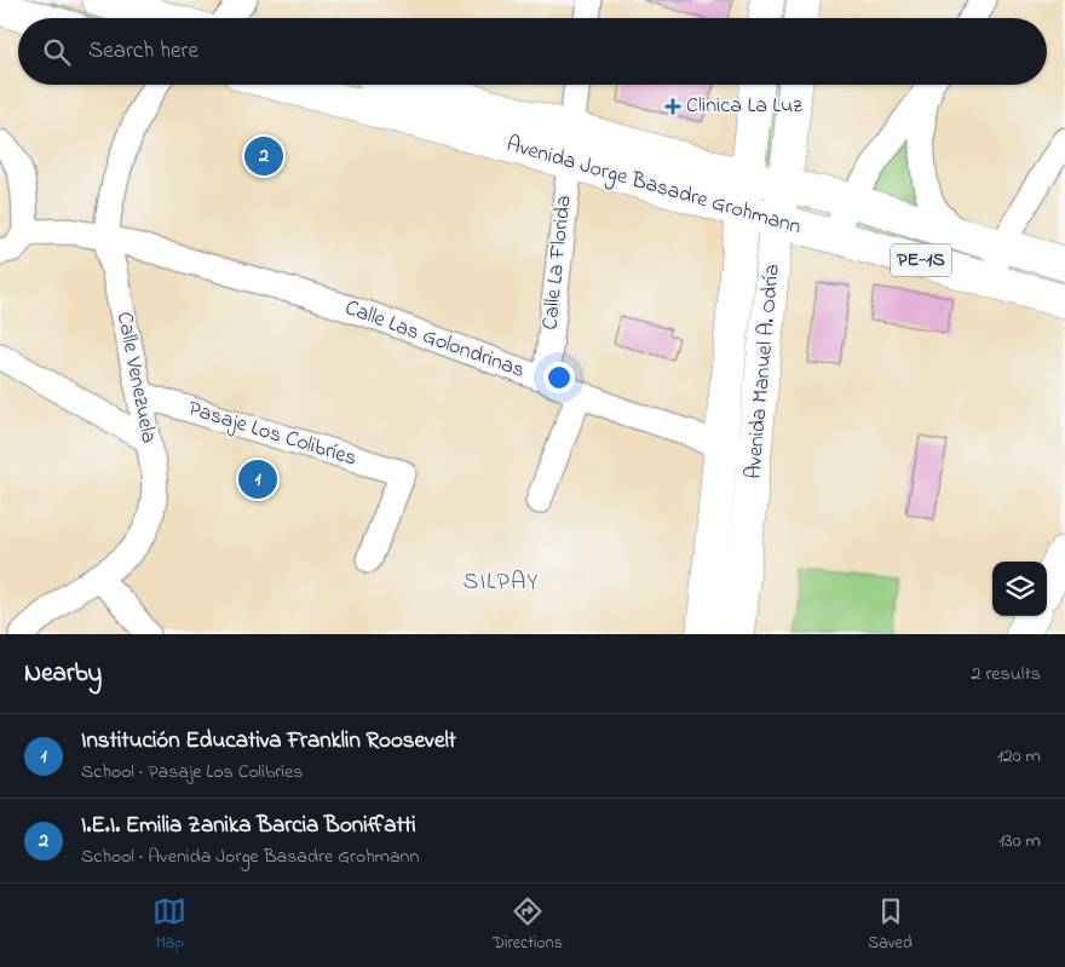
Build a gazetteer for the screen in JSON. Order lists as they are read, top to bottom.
{
  "streets": {
    "main road": ["Avenida Jorge Basadre Grohmann", "PE-1S", "Avenida Manuel A. Odría"],
    "street": [
      "Calle La Florida",
      "Calle Las Golondrinas",
      "Calle Venezuela",
      "Pasaje Los Colibríes"
    ]
  },
  "crossings": [
    ["Avenida Jorge Basadre Grohmann", "Calle La Florida"],
    ["Avenida Jorge Basadre Grohmann", "Avenida Manuel A. Odría"],
    ["Calle La Florida", "Calle Las Golondrinas"],
    ["Calle Las Golondrinas", "Avenida Manuel A. Odría"],
    ["Calle Las Golondrinas", "Calle Venezuela"],
    ["Calle Venezuela", "Pasaje Los Colibríes"]
  ],
  "districts": ["SILPAY"],
  "places": {
    "health": ["Clinica La Luz"]
  },
  "page": {
    "search": "Search here",
    "pins": ["2", "1"],
    "heading": ["Nearby", "2 results"],
    "list": [
      {
        "mark": "1",
        "name": "Institución Educativa Franklin Roosevelt",
        "note": "School · Pasaje Los Colibríes",
        "value": "120 m"
      },
      {
        "mark": "2",
        "name": "I.E.I. Emilia Zanika Barcia Boniffatti",
        "note": "School · Avenida Jorge Basadre Grohmann",
        "value": "130 m"
      }
    ],
    "nav": ["Map", "Directions", "Saved"]
  }
}
